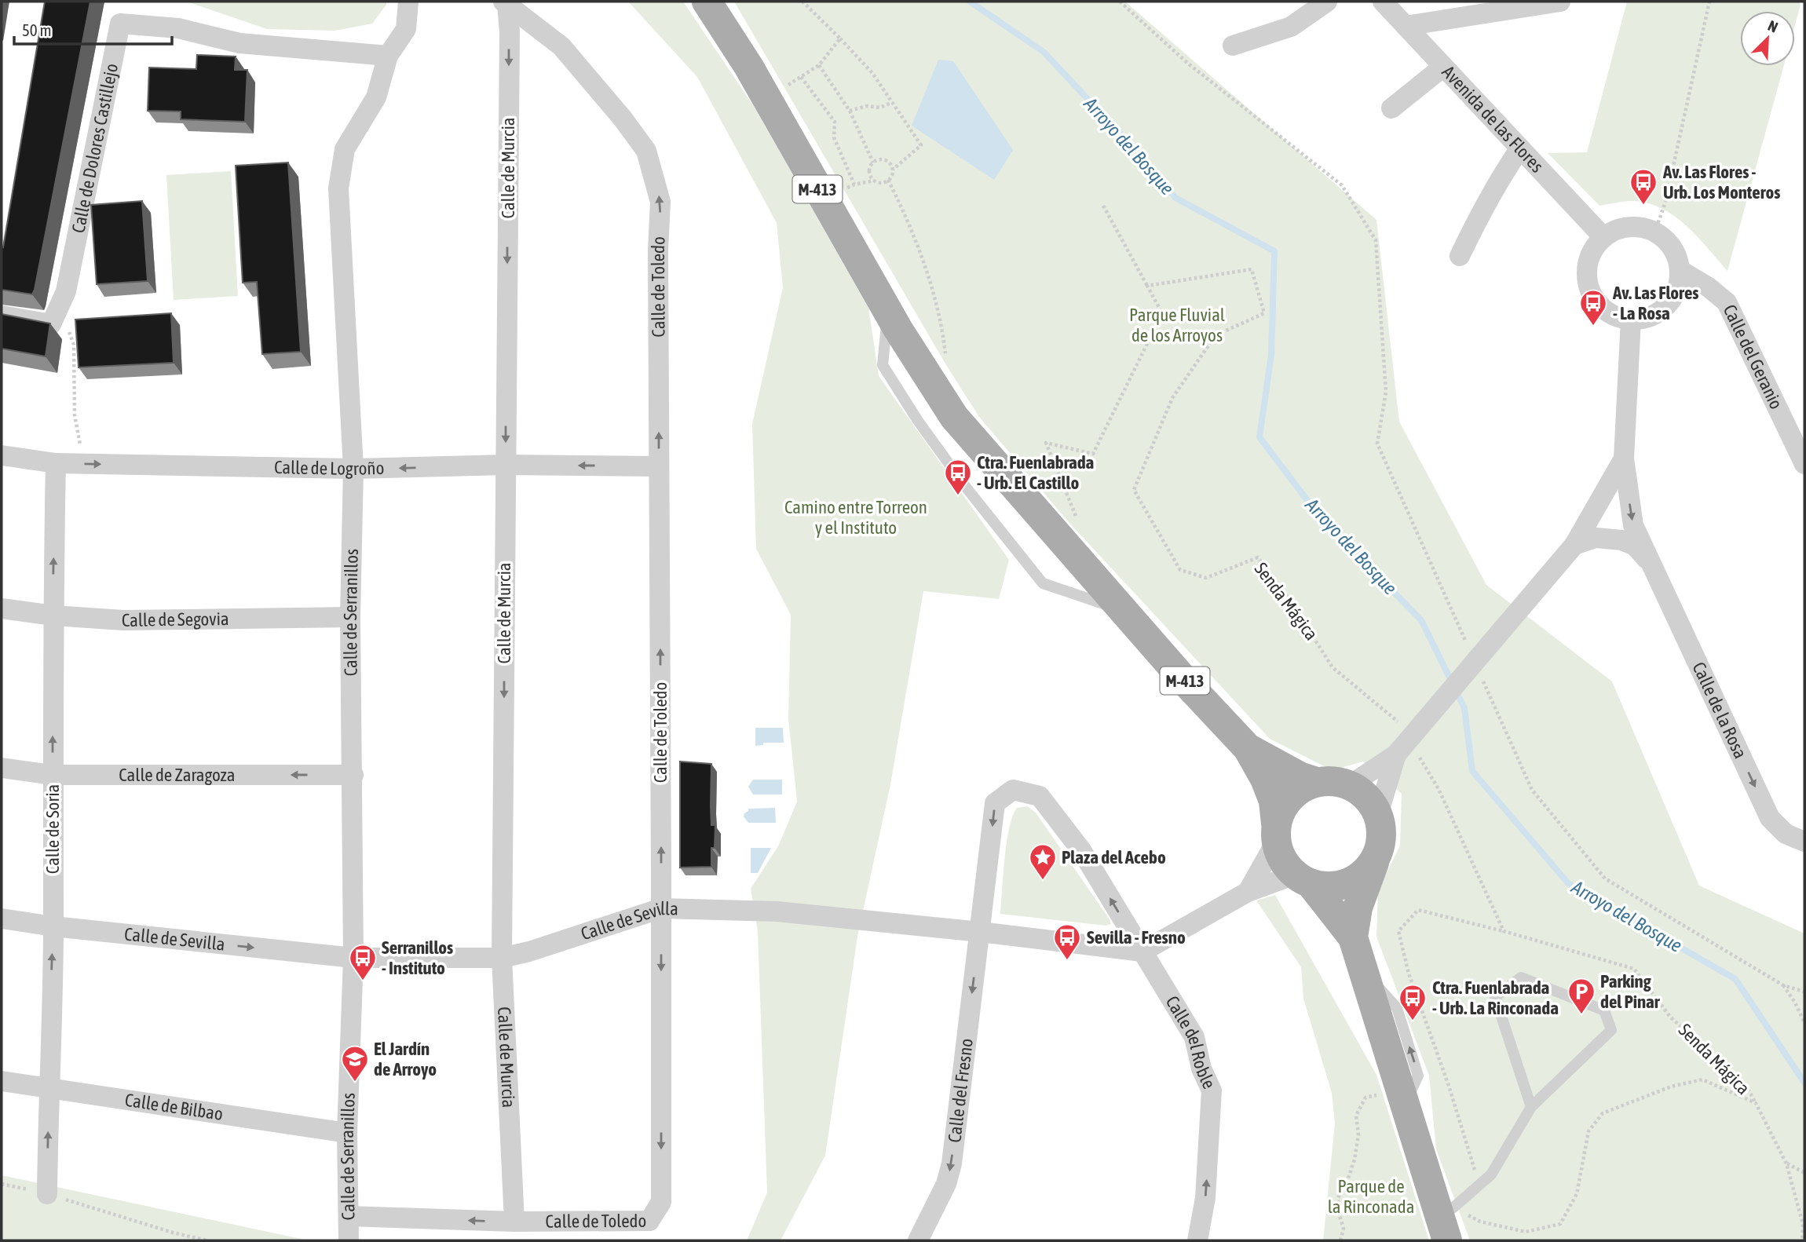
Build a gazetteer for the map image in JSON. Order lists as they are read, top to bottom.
{
  "streets": {
    "main road": ["M-413"],
    "street": [
      "Avenida de las Flores",
      "Calle de Dolores Castillejo",
      "Calle de Murcia",
      "Calle de Toledo",
      "Calle del Geranio",
      "Calle de Logroño",
      "Calle de Serranillos",
      "Calle de Segovia",
      "Calle de la Rosa",
      "Calle de Zaragoza",
      "Calle de Soria",
      "Calle de Sevilla",
      "Calle del Roble",
      "Calle del Fresno",
      "Calle de Bilbao"
    ],
    "path": ["Senda Mágica"]
  },
  "crossings": [
    ["Avenida de las Flores", "Calle del Geranio"],
    ["Avenida de las Flores", "Calle de la Rosa"],
    ["Calle de Dolores Castillejo", "Calle de Serranillos"],
    ["Calle de Murcia", "Calle de Toledo"],
    ["Calle de Murcia", "Calle de Logroño"],
    ["Calle de Murcia", "Calle de Sevilla"],
    ["Calle de Toledo", "Calle de Logroño"],
    ["Calle de Toledo", "Calle de Serranillos"],
    ["Calle de Toledo", "Calle de Sevilla"],
    ["Calle del Geranio", "Calle de la Rosa"],
    ["Calle de Logroño", "Calle de Serranillos"],
    ["Calle de Logroño", "Calle de Soria"],
    ["Calle de Serranillos", "Calle de Segovia"],
    ["Calle de Serranillos", "Calle de Zaragoza"],
    ["Calle de Serranillos", "Calle de Sevilla"],
    ["Calle de Serranillos", "Calle de Bilbao"],
    ["Calle de Segovia", "Calle de Soria"],
    ["Calle de Zaragoza", "Calle de Soria"],
    ["Calle de Soria", "Calle de Sevilla"],
    ["Calle de Soria", "Calle de Bilbao"],
    ["Calle de Sevilla", "Calle del Roble"],
    ["Calle de Sevilla", "Calle del Fresno"]
  ],
  "one_way": [
    "Calle de Murcia",
    "Calle de la Rosa",
    "Calle de Zaragoza",
    "Calle de Soria",
    "Calle del Roble",
    "Calle del Fresno"
  ],
  "water": ["Arroyo del Bosque"],
  "parks": ["Parque Fluvial de los Arroyos", "Camino entre Torreon y el Instituto", "Parque de la Rinconada"],
  "places": {
    "bus stop": [
      "Av. Las Flores - Urb. Los Monteros",
      "Av. Las Flores - La Rosa",
      "Ctra. Fuenlabrada - Urb. El Castillo",
      "Sevilla - Fresno",
      "Serranillos - Instituto",
      "Ctra. Fuenlabrada - Urb. La Rinconada"
    ],
    "place": ["Plaza del Acebo"],
    "parking": ["Parking del Pinar"],
    "school or university": ["El Jardín de Arroyo"]
  },
  "scale_bar": "50 m",
  "north": "top right"
}
